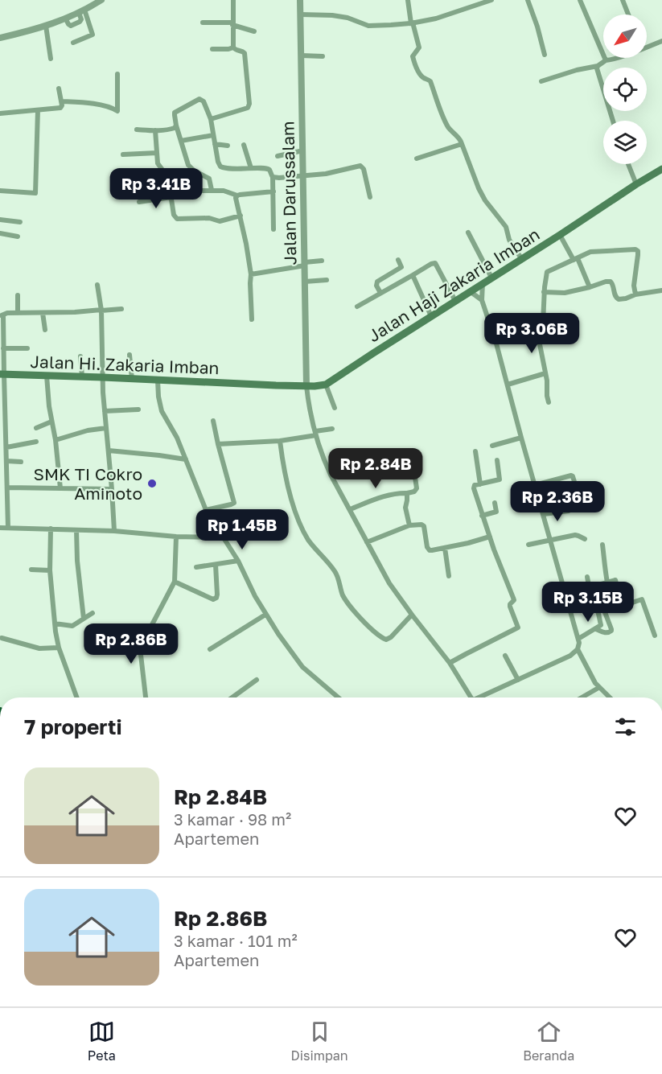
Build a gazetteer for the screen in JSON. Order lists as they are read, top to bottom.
{
  "streets": {
    "main road": ["Jalan Haji Zakaria Imban", "Jalan Hi. Zakaria Imban"],
    "street": ["Jalan Darussalam"]
  },
  "crossings": [
    ["Jalan Darussalam", "Jalan Haji Zakaria Imban"],
    ["Jalan Haji Zakaria Imban", "Jalan Hi. Zakaria Imban"]
  ],
  "places": ["SMK TI Cokro Aminoto"],
  "north": "bottom left",
  "page": {
    "price": [
      "Rp 3.41B",
      "Rp 3.06B",
      "Rp 2.84B",
      "Rp 2.36B",
      "Rp 1.45B",
      "Rp 3.15B",
      "Rp 2.86B"
    ],
    "heading": "7 properti",
    "list": [
      {
        "name": "Rp 2.84B",
        "note": "3 kamar · 98 m² · Apartemen"
      },
      {
        "name": "Rp 2.86B",
        "note": "3 kamar · 101 m² · Apartemen"
      }
    ],
    "tabs": ["Peta", "Disimpan", "Beranda"]
  }
}
